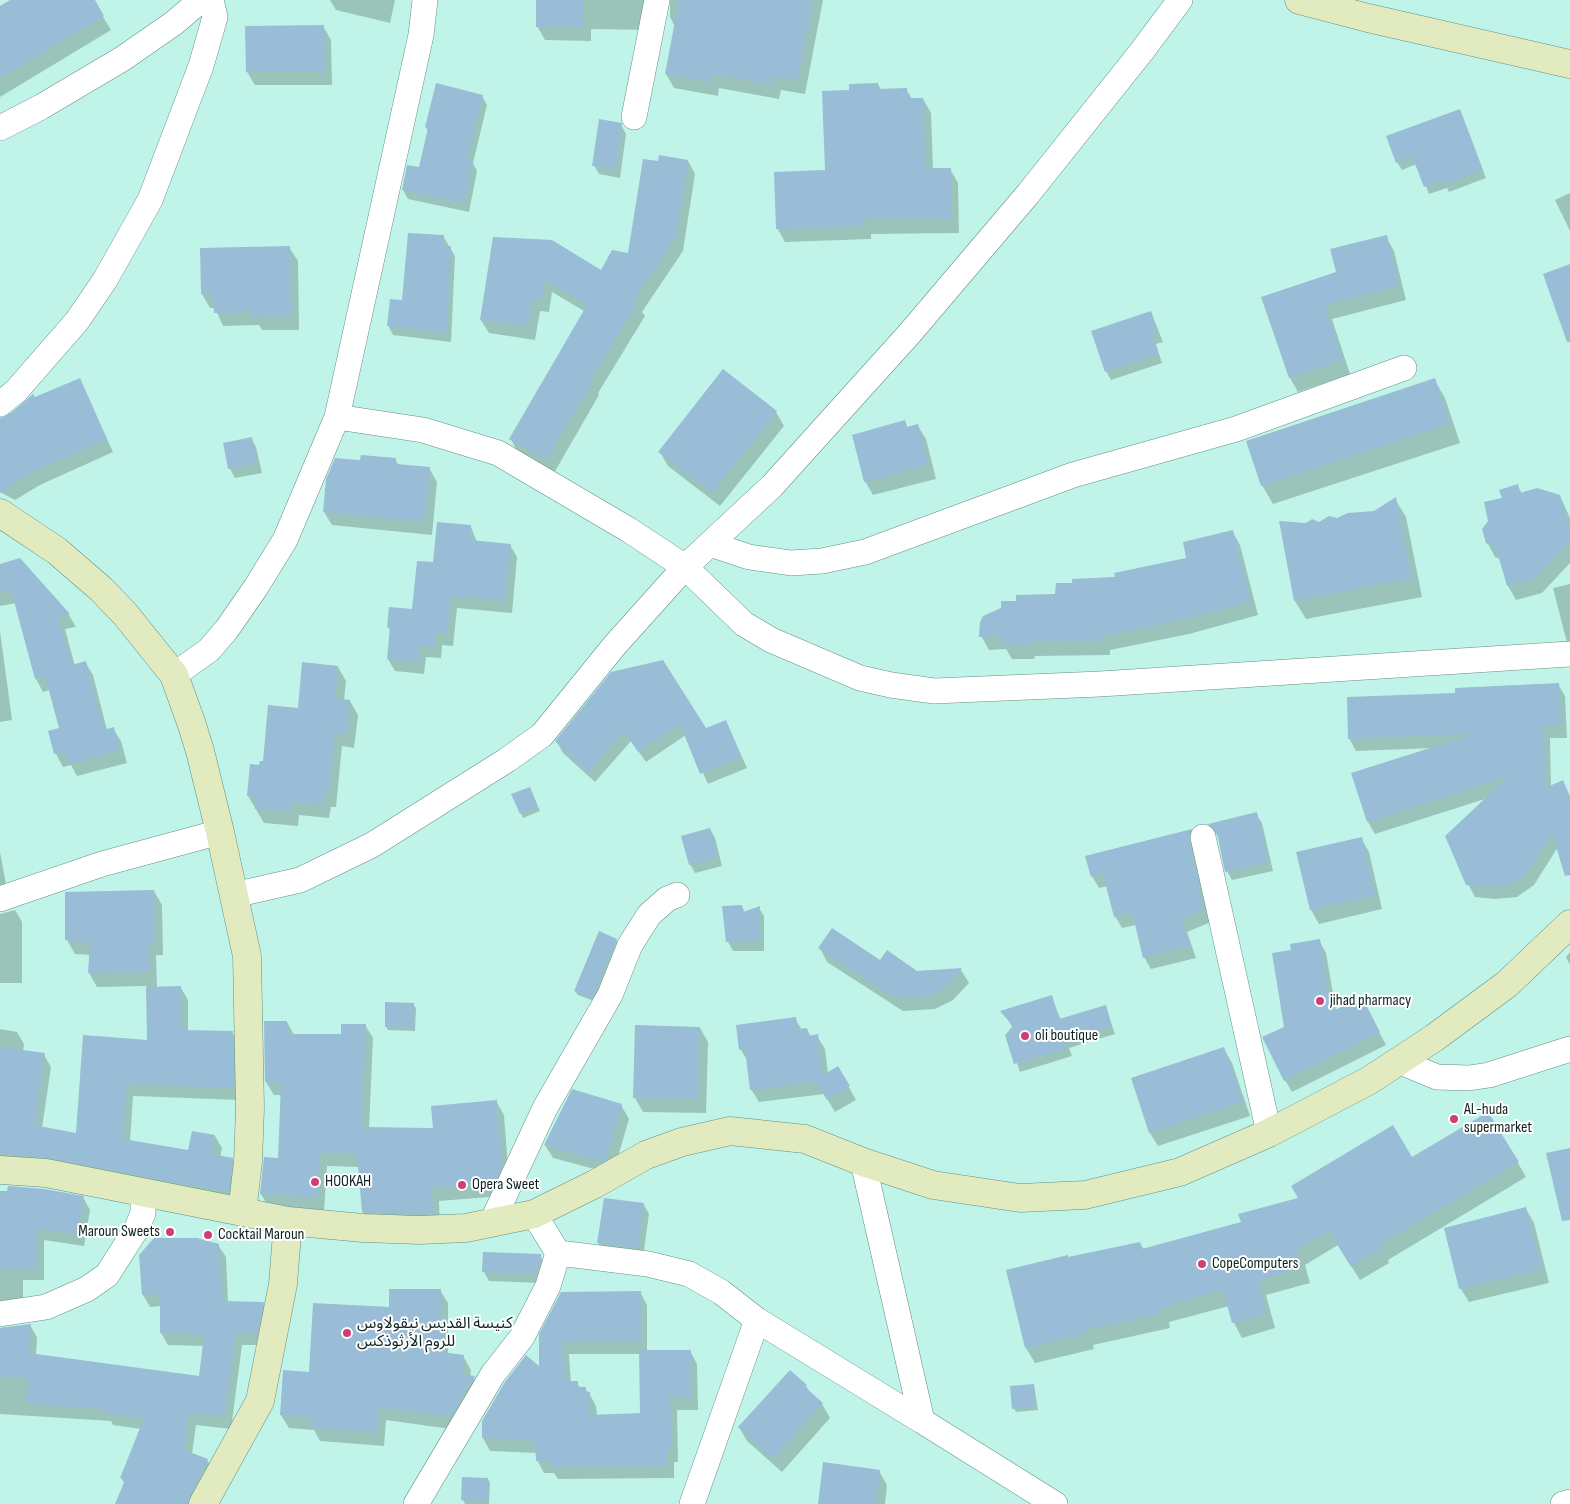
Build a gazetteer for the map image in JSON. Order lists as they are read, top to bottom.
{
  "places": [
    "jihad pharmacy",
    "oli boutique",
    "AL-huda supermarket",
    "HOOKAH",
    "Opera Sweet",
    "Maroun Sweets",
    "Cocktail Maroun",
    "CopeComputers",
    "كنيسة القديس نيقولاوس للروم الأرثوذكس"
  ]
}
